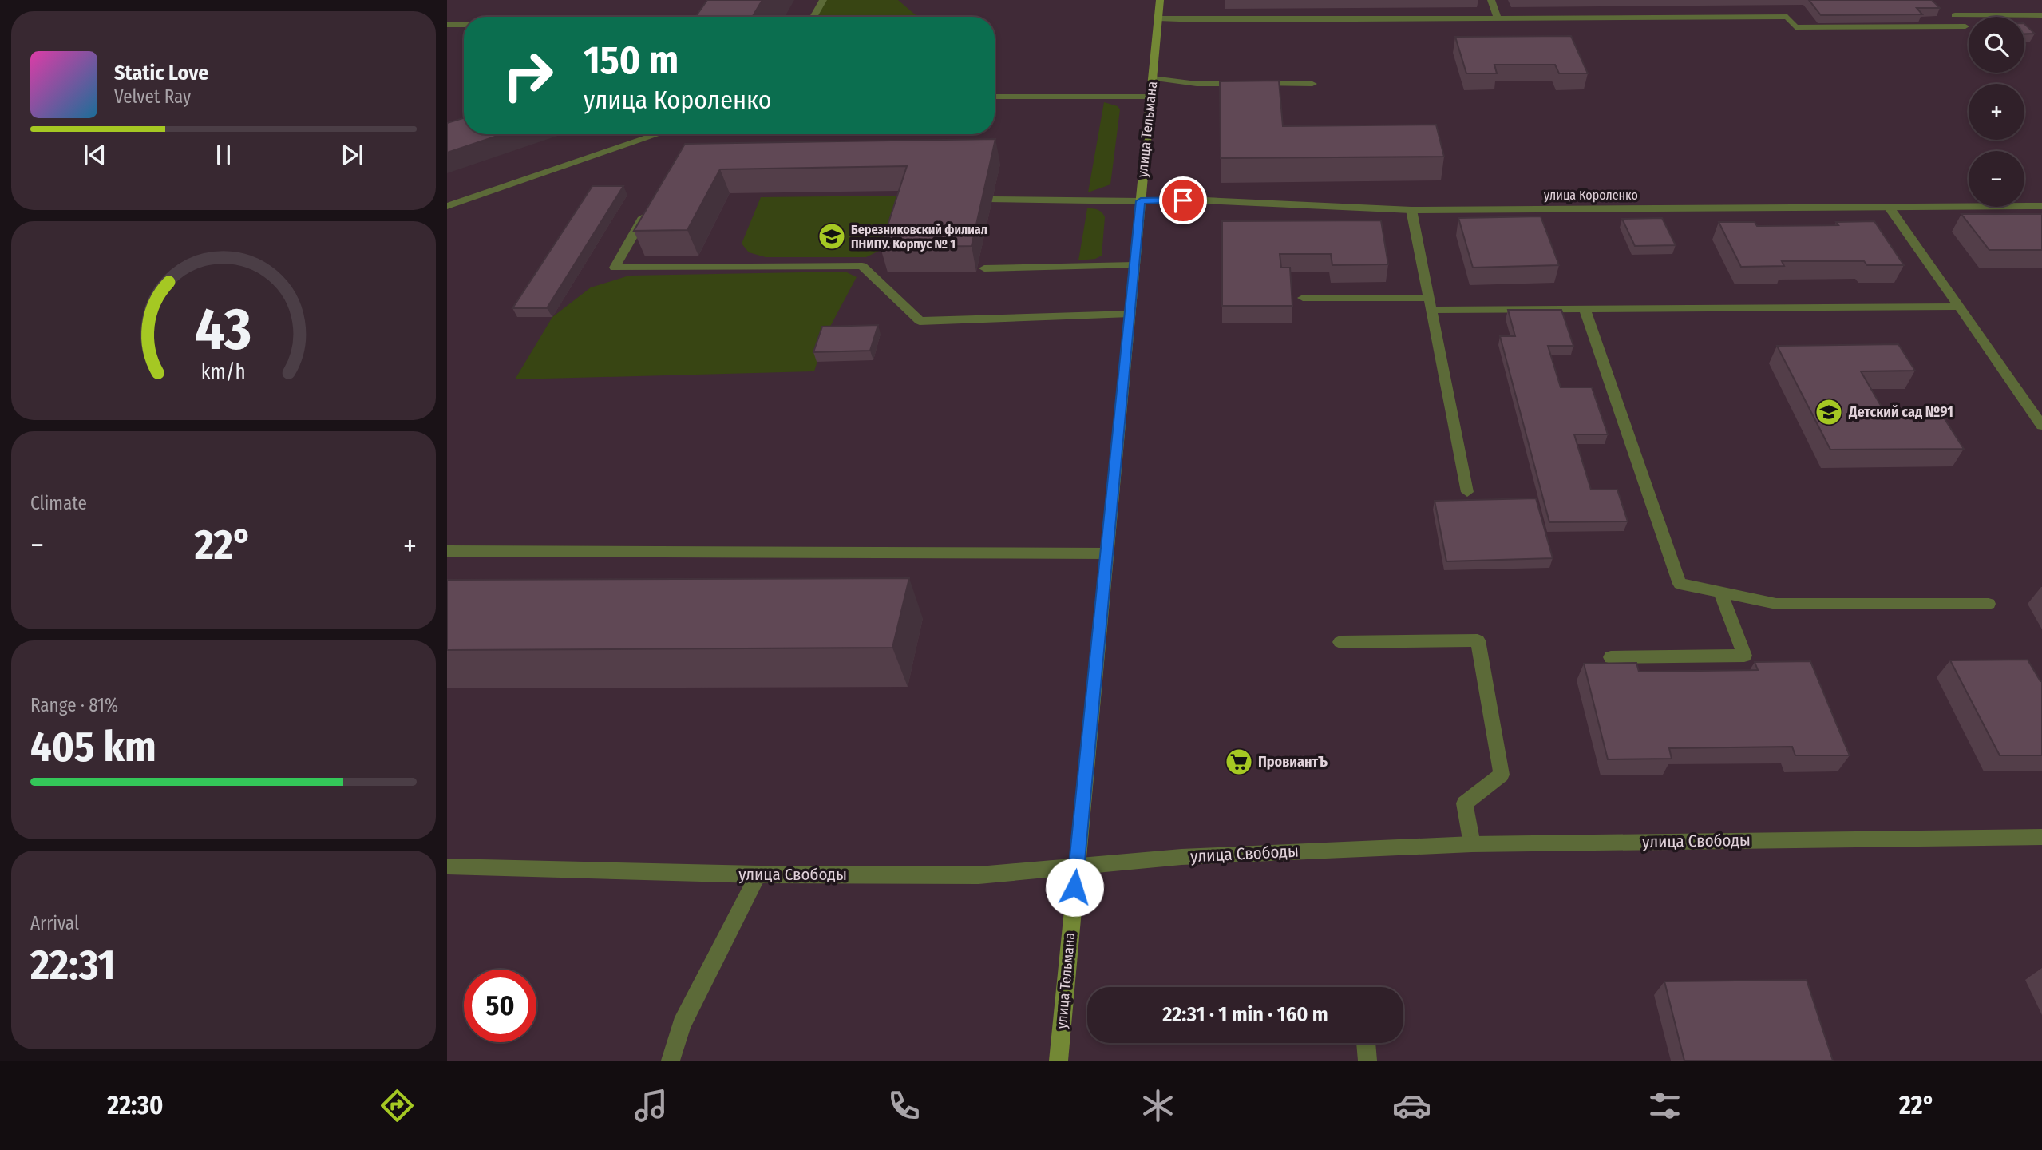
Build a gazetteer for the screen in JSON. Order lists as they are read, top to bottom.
{
  "streets": {
    "main road": ["улица Тельмана"],
    "street": ["улица Короленко", "улица Свободы"]
  },
  "crossings": [
    ["улица Тельмана", "улица Короленко"],
    ["улица Тельмана", "улица Свободы"]
  ],
  "places": {
    "school or university": ["Березниковский филиал ПНИПУ. Корпус № 1", "Детский сад №91"],
    "supermarket": ["ПровиантЪ"]
  },
  "page": {
    "map_buttons": ["+", "−"],
    "turn": ["150 m", "улица Короленко"],
    "song": ["Static Love", "Velvet Ray"],
    "tile": [
      "Climate",
      ["Range · 81%", "405 km"],
      ["Arrival", "22:31"]
    ],
    "heat": ["−", "22°", "+"],
    "limit": "50",
    "trip": "22:31 · 1 min · 160 m",
    "tabs": ["22:30", "22°"],
    "gauge": ["43", "km/h"]
  }
}
